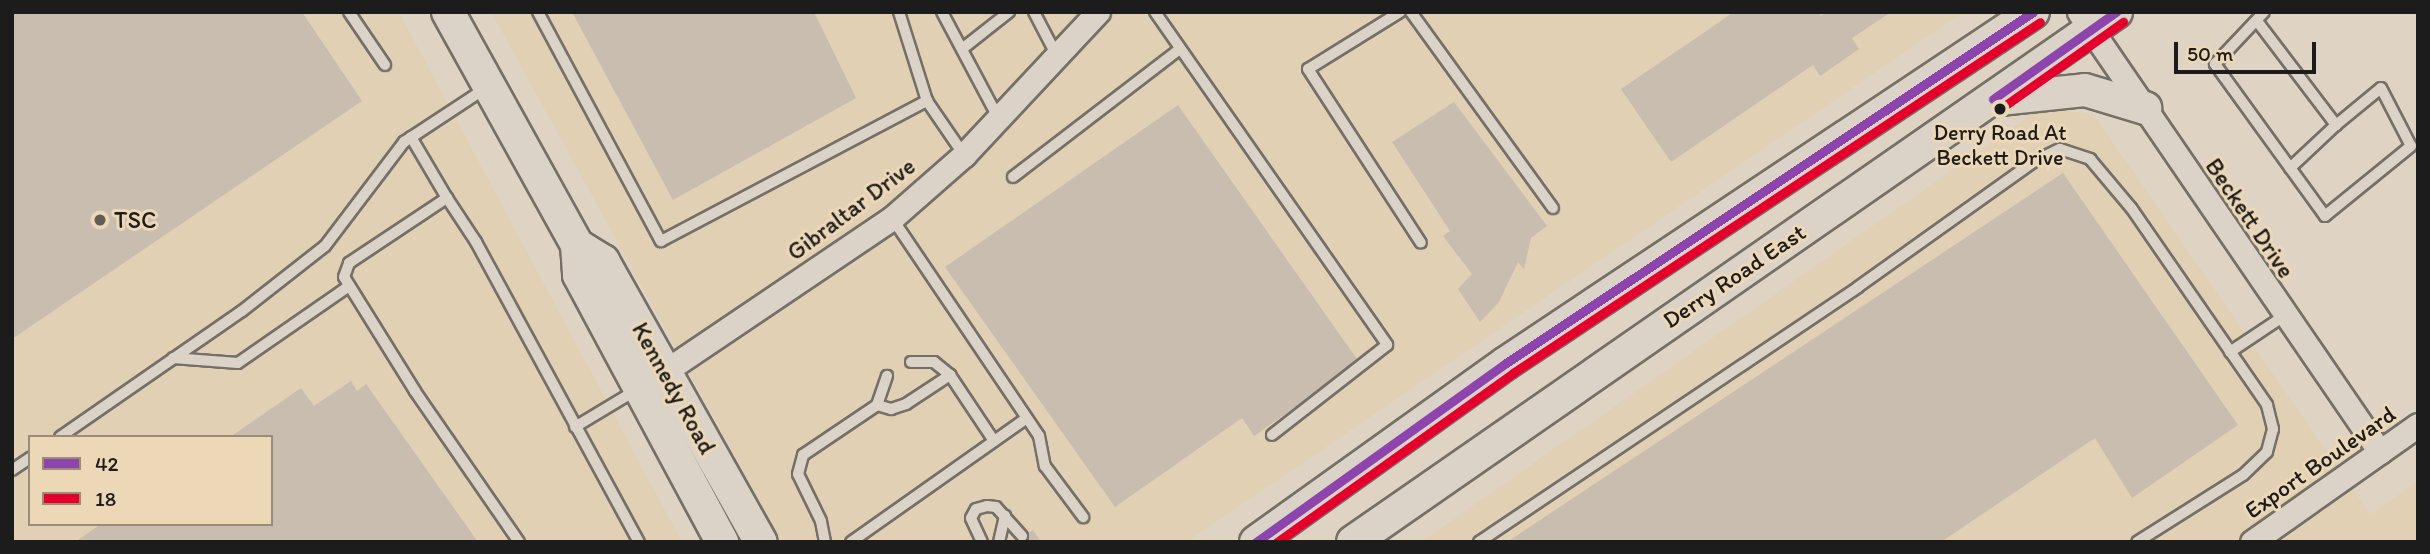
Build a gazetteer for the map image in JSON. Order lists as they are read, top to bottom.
{
  "streets": {
    "main road": ["Derry Road East", "Kennedy Road"],
    "street": ["Gibraltar Drive", "Beckett Drive", "Export Boulevard"]
  },
  "crossings": [
    ["Gibraltar Drive", "Kennedy Road"],
    ["Beckett Drive", "Derry Road East"],
    ["Beckett Drive", "Export Boulevard"]
  ],
  "places": ["Derry Road At Beckett Drive", "TSC"],
  "lines": ["transit line 42", "transit line 18"],
  "legend": ["42", "18"],
  "scale_bar": "50 m"
}
